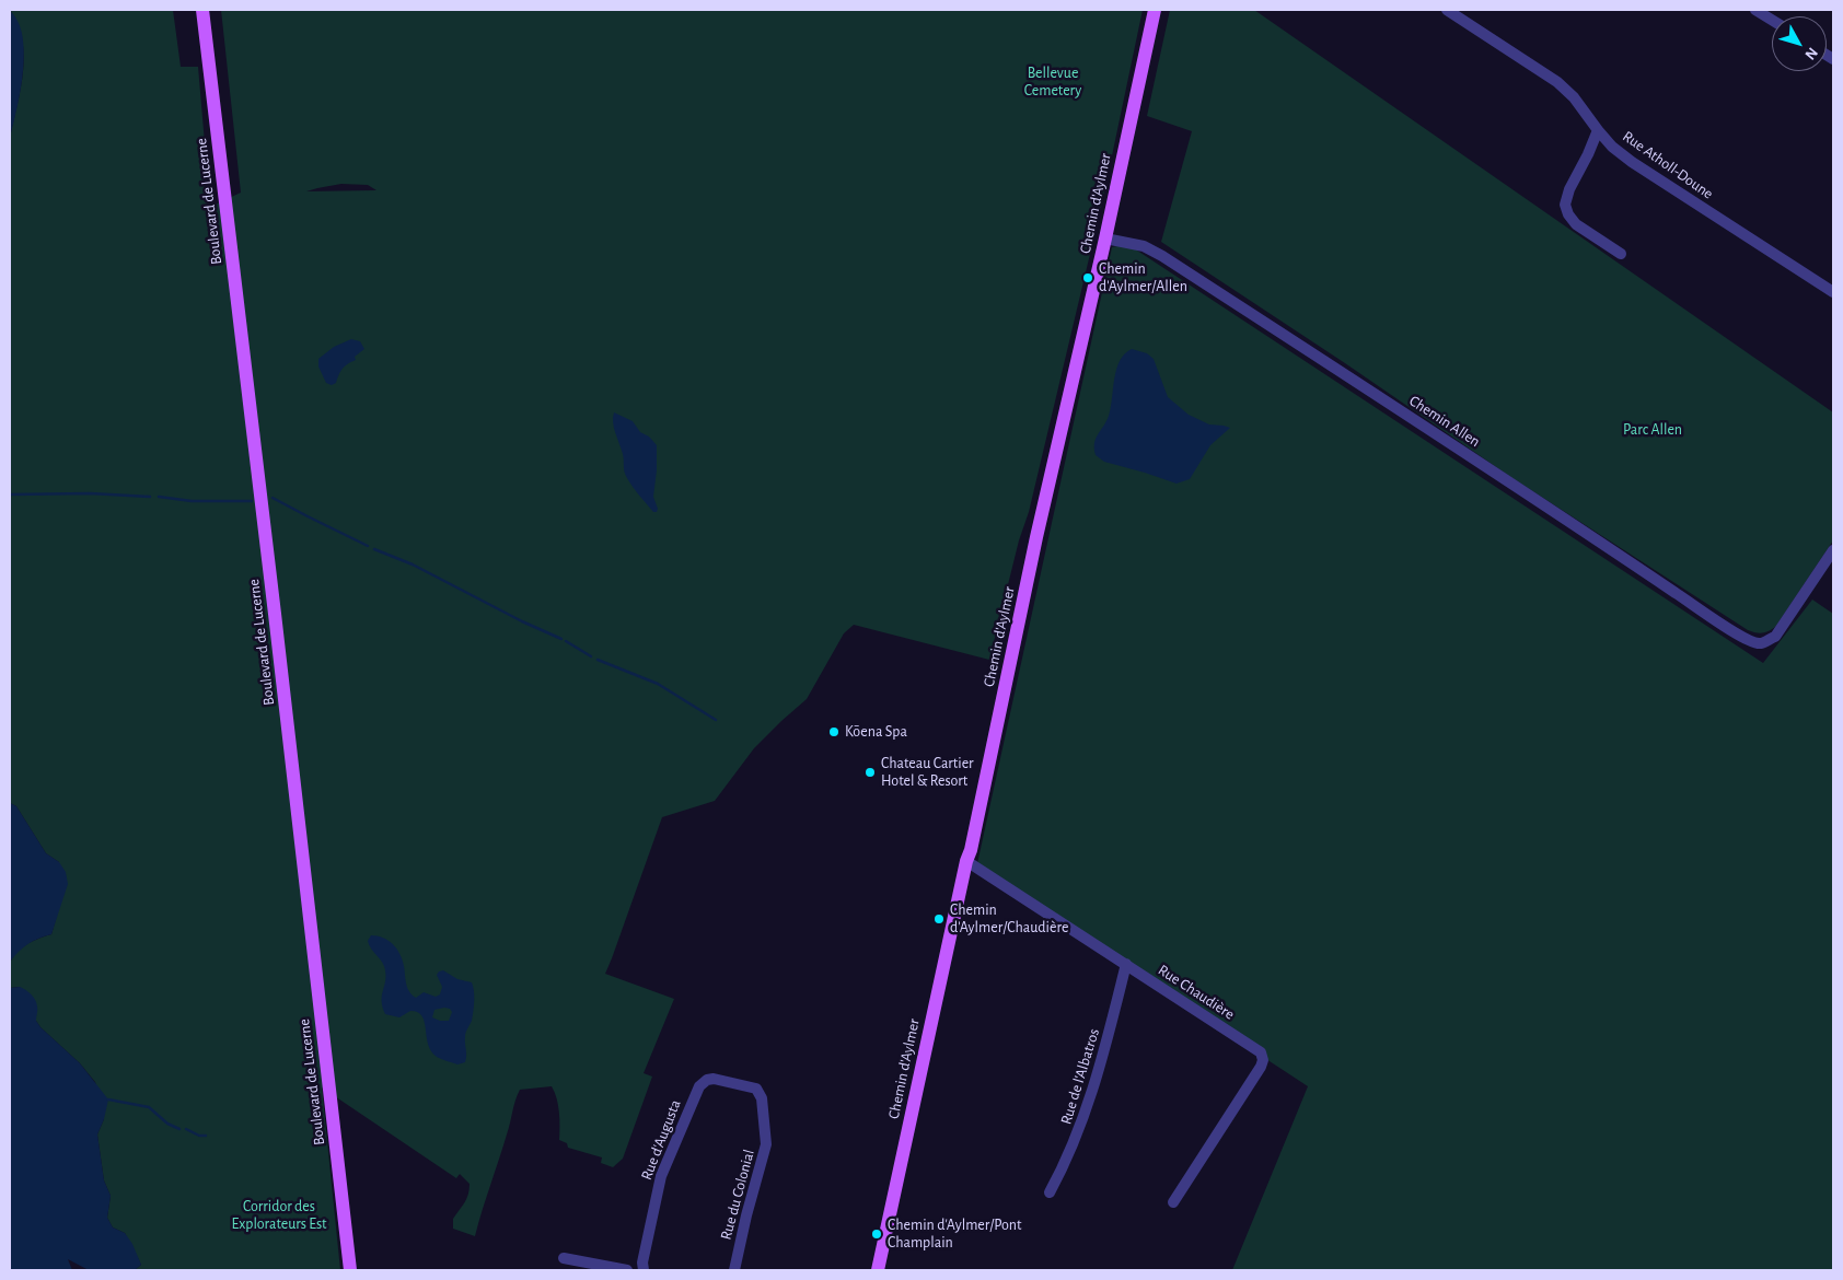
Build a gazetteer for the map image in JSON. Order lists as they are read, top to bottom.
{
  "streets": {
    "main road": ["Boulevard de Lucerne", "Chemin d'Aylmer"],
    "street": [
      "Rue Atholl-Doune",
      "Chemin Allen",
      "Rue Chaudière",
      "Rue de l'Albatros",
      "Rue d'Augusta",
      "Rue du Colonial"
    ]
  },
  "crossings": [
    ["Chemin d'Aylmer", "Chemin Allen"],
    ["Chemin d'Aylmer", "Rue Chaudière"],
    ["Rue Chaudière", "Rue de l'Albatros"],
    ["Rue d'Augusta", "Rue du Colonial"]
  ],
  "parks": ["Bellevue Cemetery", "Parc Allen", "Corridor des Explorateurs Est"],
  "places": [
    "Chemin d'Aylmer/Allen",
    "Kōena Spa",
    "Chateau Cartier Hotel & Resort",
    "Chemin d'Aylmer/Chaudière",
    "Chemin d'Aylmer/Pont Champlain"
  ],
  "north": "bottom right"
}
